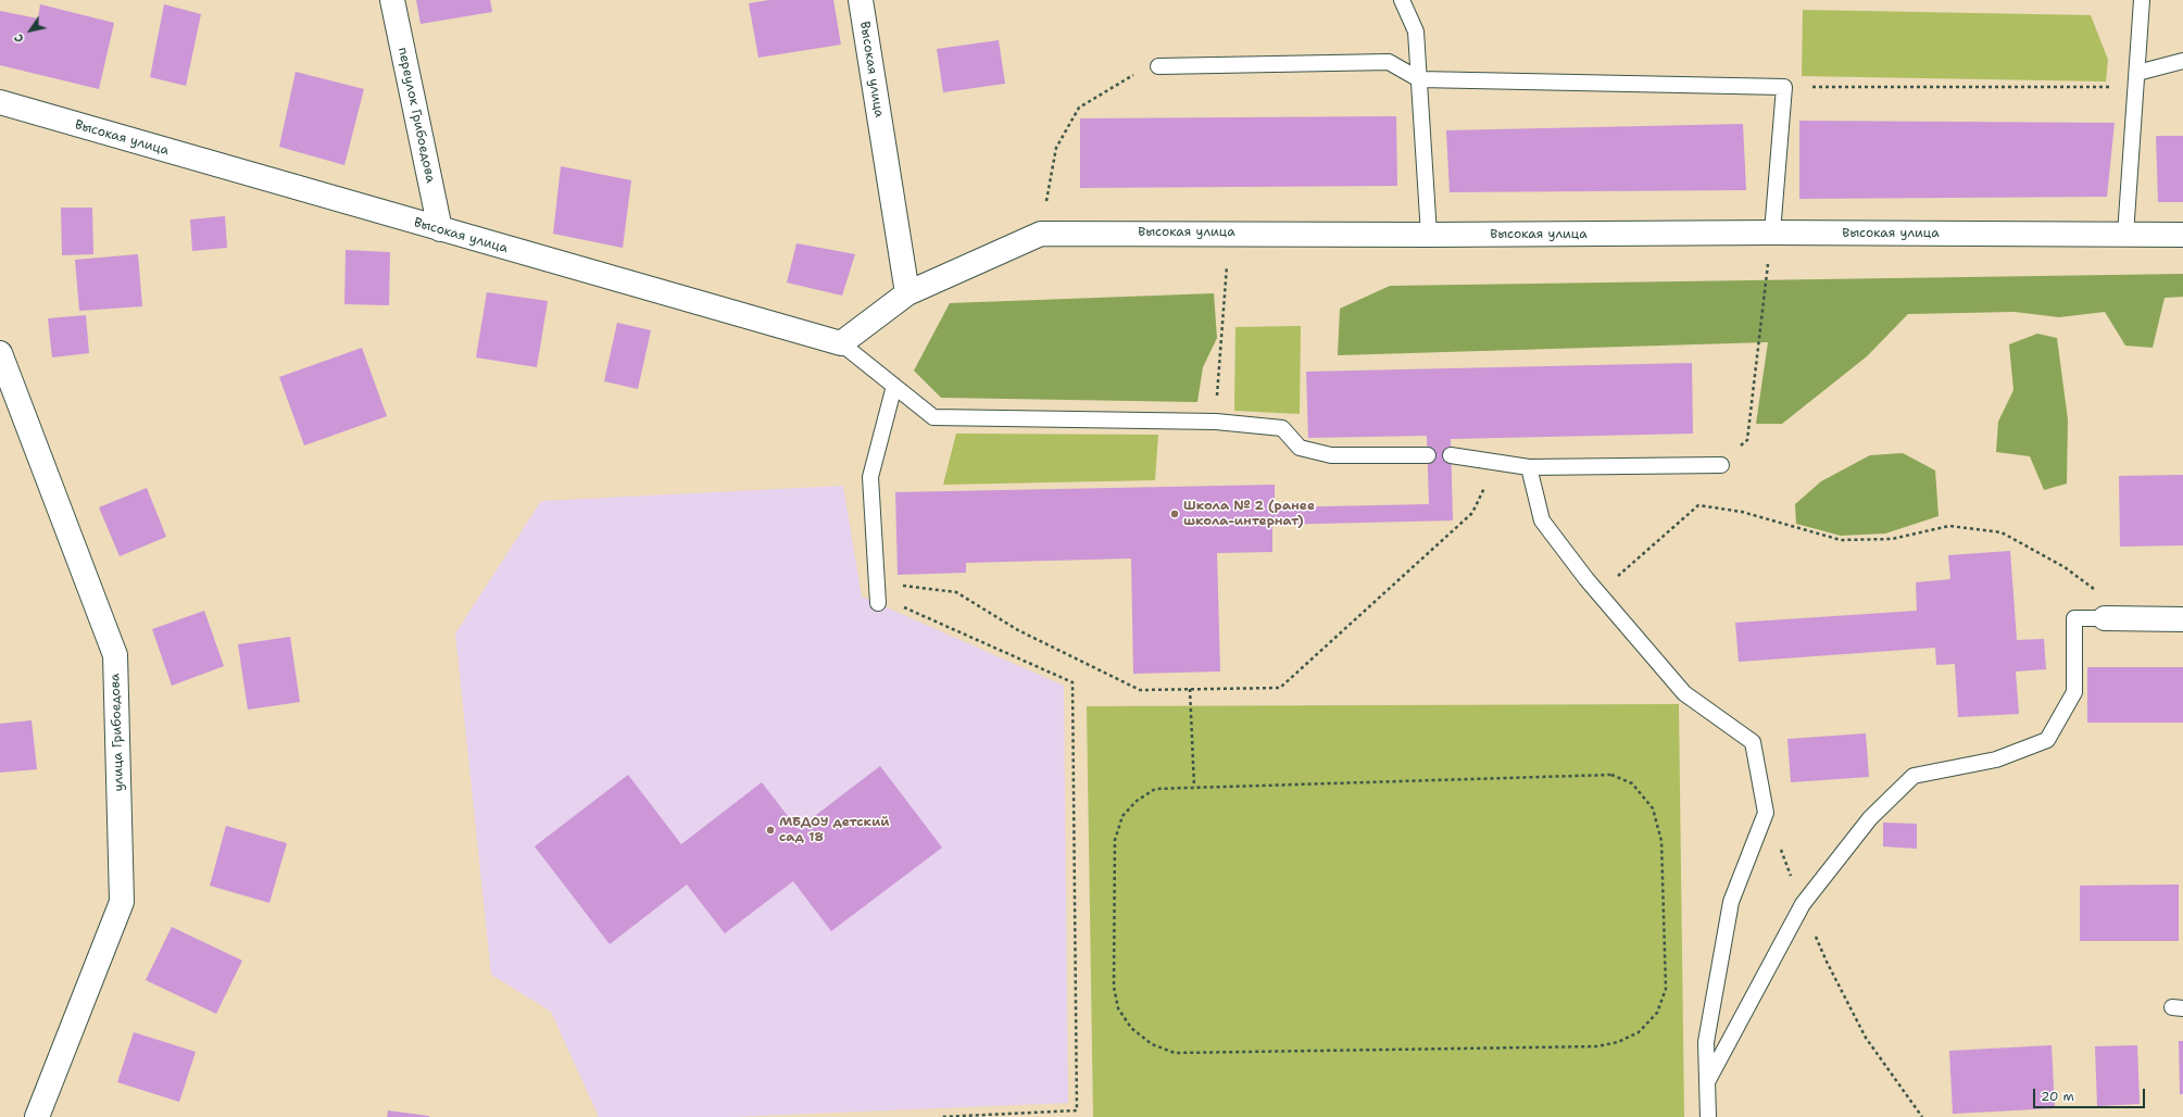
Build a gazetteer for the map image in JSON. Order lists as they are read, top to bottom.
{
  "streets": {
    "street": ["Высокая улица", "переулок Грибоедова", "улица Грибоедова"]
  },
  "crossings": [
    ["Высокая улица", "переулок Грибоедова"]
  ],
  "places": ["Школа № 2 (ранее школа-интернат)", "МБДОУ детский сад 18"],
  "scale_bar": "20 m",
  "north": "bottom left"
}
